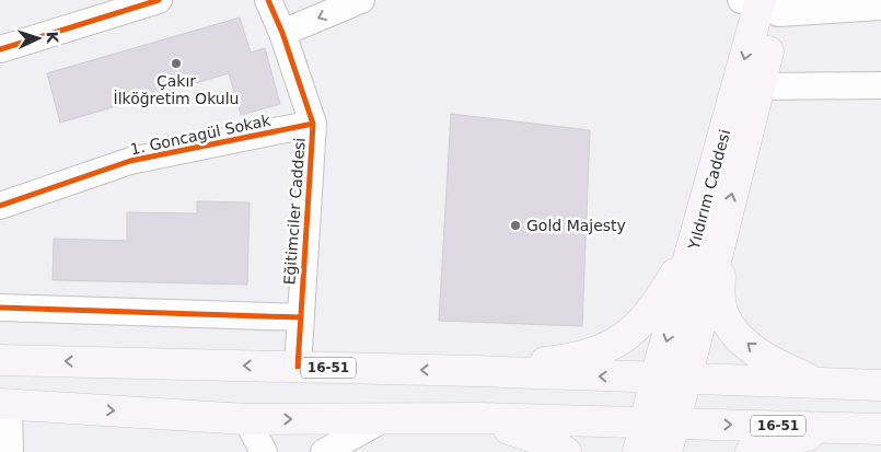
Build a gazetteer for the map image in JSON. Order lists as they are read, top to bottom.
{
  "streets": {
    "main road": ["Yıldırım Caddesi", "16-51"],
    "street": ["1. Goncagül Sokak", "Eğitimciler Caddesi"]
  },
  "crossings": [
    ["1. Goncagül Sokak", "Eğitimciler Caddesi"],
    ["Yıldırım Caddesi", "16-51"],
    ["Eğitimciler Caddesi", "16-51"]
  ],
  "places": ["Çakır İlköğretim Okulu", "Gold Majesty"],
  "north": "right"
}
